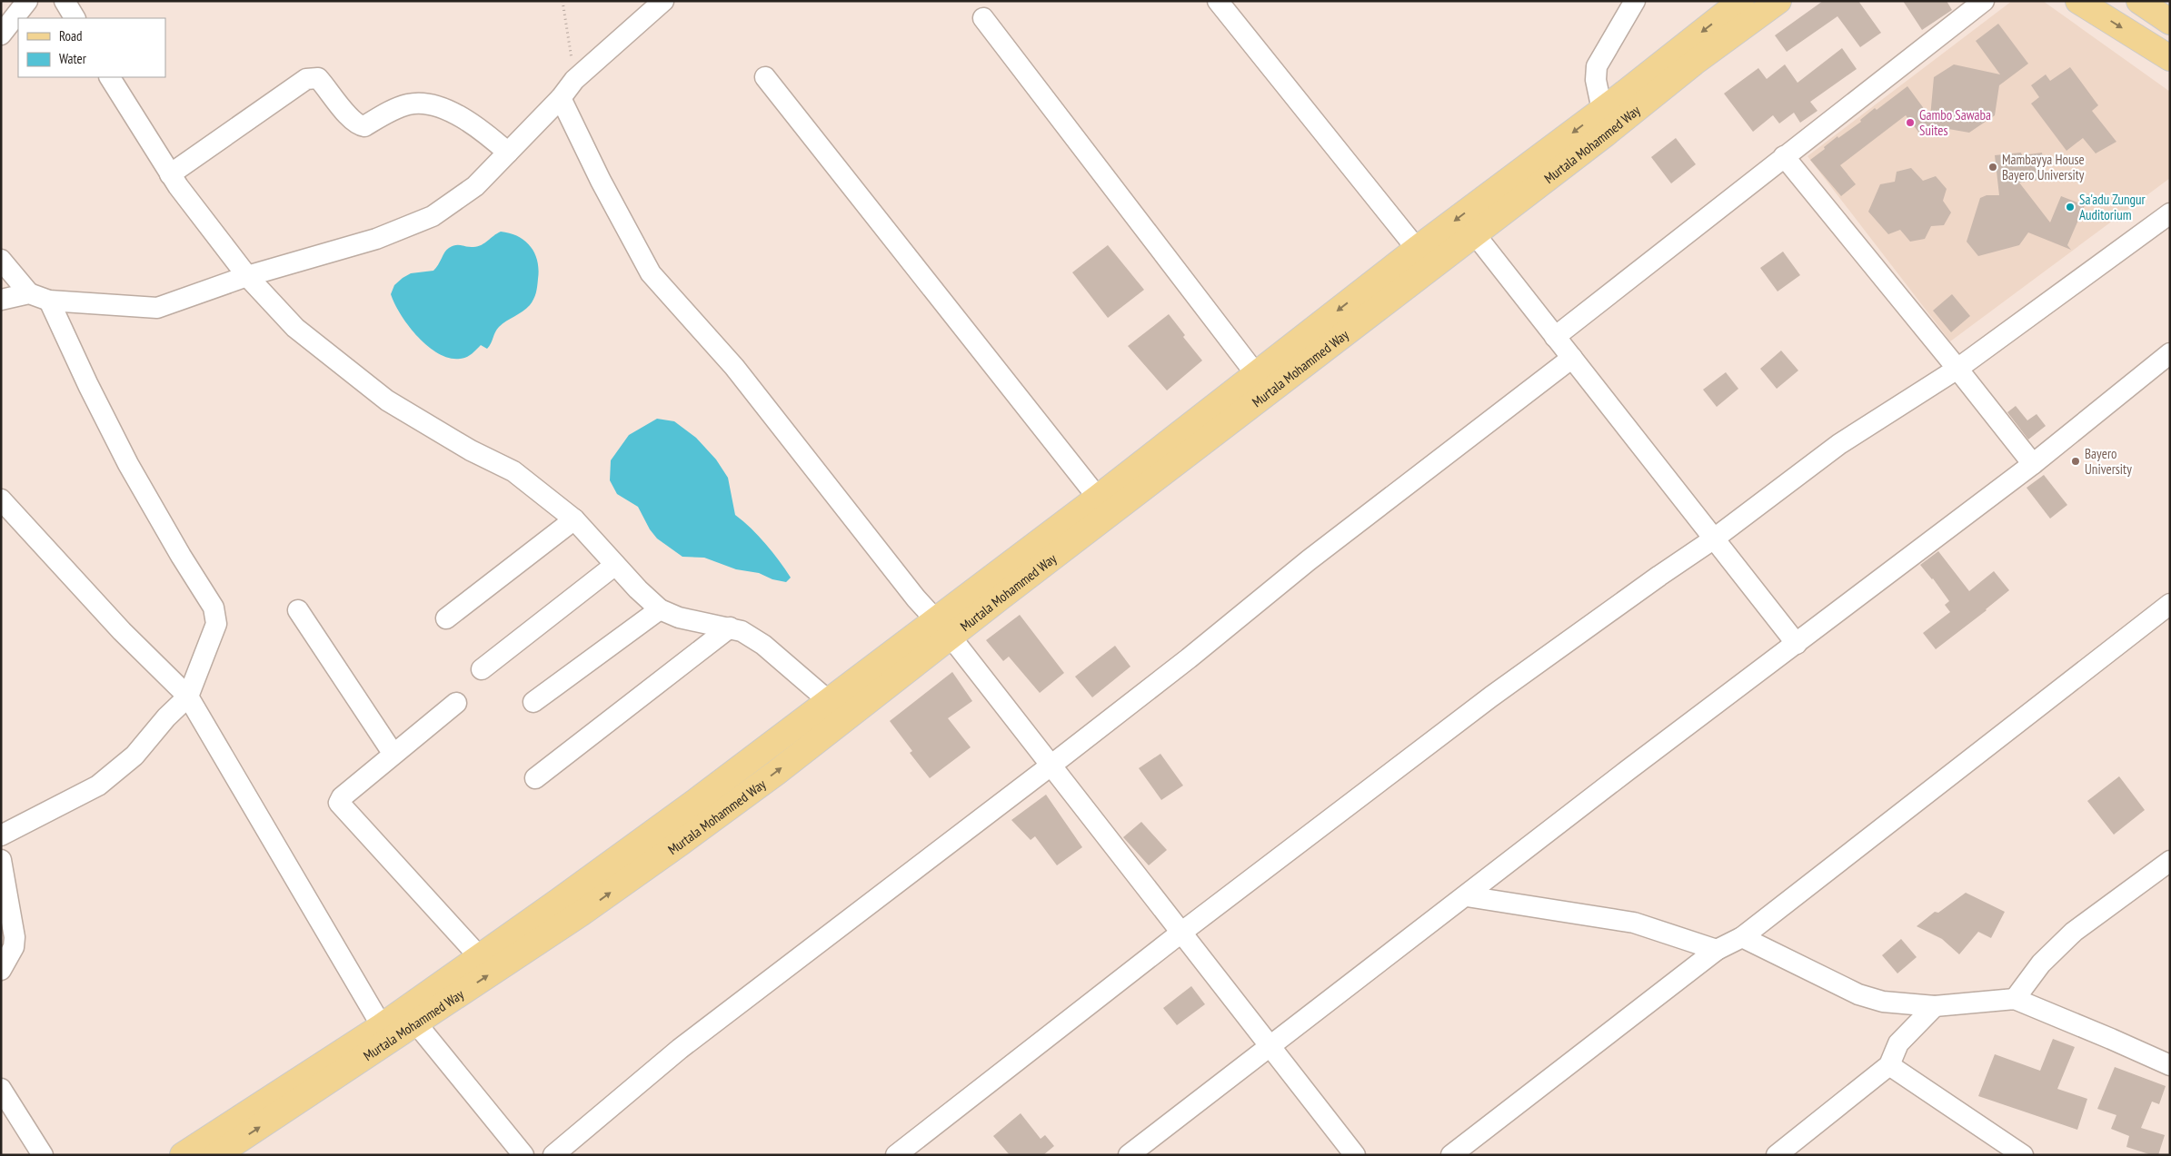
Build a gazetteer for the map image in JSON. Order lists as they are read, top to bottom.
{
  "streets": {
    "main road": ["Murtala Mohammed Way"]
  },
  "places": [
    "Gambo Sawaba Suites",
    "Mambayya House Bayero University",
    "Sa'adu Zungur Auditorium",
    "Bayero University"
  ],
  "legend": ["Road", "Water"]
}
